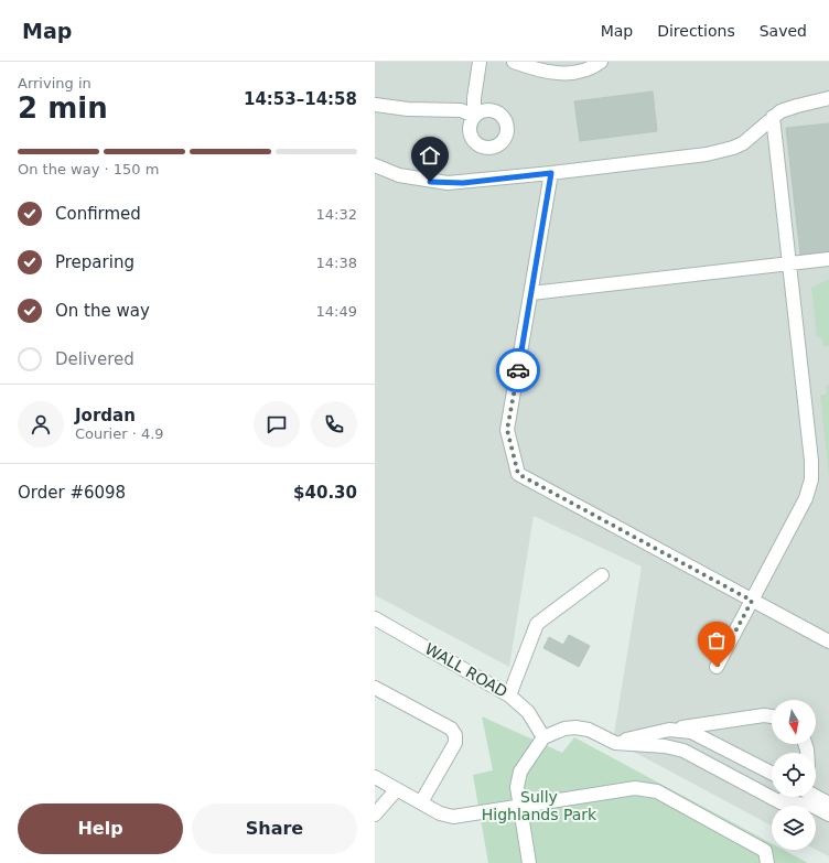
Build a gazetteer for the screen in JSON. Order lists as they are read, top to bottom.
{
  "streets": {
    "street": ["WALL ROAD"]
  },
  "parks": ["Sully Highlands Park"],
  "north": "bottom",
  "page": {
    "header": "Map",
    "nav": ["Map", "Directions", "Saved"],
    "heading": ["2 min", "Arriving in", "14:53–14:58"],
    "panel": [
      "Jordan",
      "Courier · 4.9",
      "Order #6098",
      "$40.30"
    ],
    "bar": "On the way · 150 m",
    "list": [
      ["Confirmed", "14:32"],
      ["Preparing", "14:38"],
      ["On the way", "14:49"],
      "Delivered"
    ],
    "buttons": ["Help", "Share"]
  }
}
